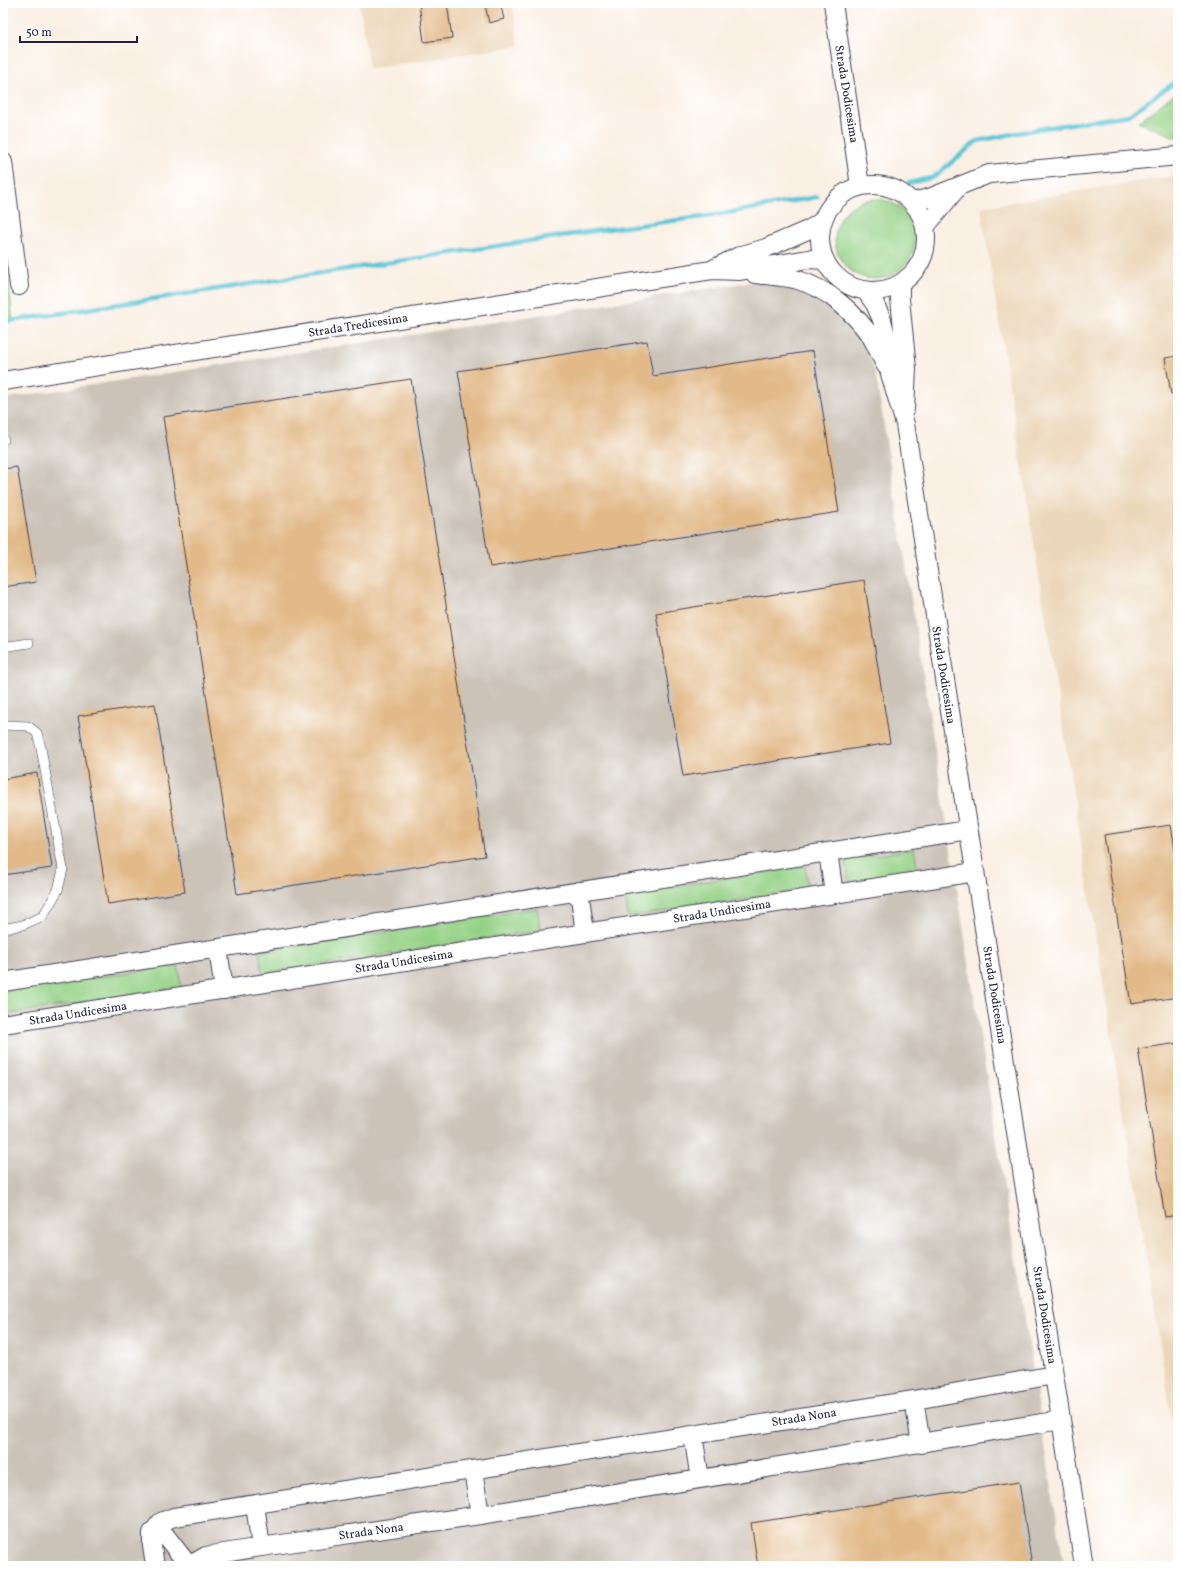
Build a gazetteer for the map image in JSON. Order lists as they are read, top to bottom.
{
  "streets": {
    "street": [
      "Strada Dodicesima",
      "Strada Tredicesima",
      "Strada Undicesima",
      "Strada Nona"
    ]
  },
  "crossings": [
    ["Strada Dodicesima", "Strada Undicesima"],
    ["Strada Dodicesima", "Strada Nona"]
  ],
  "scale_bar": "50 m"
}
